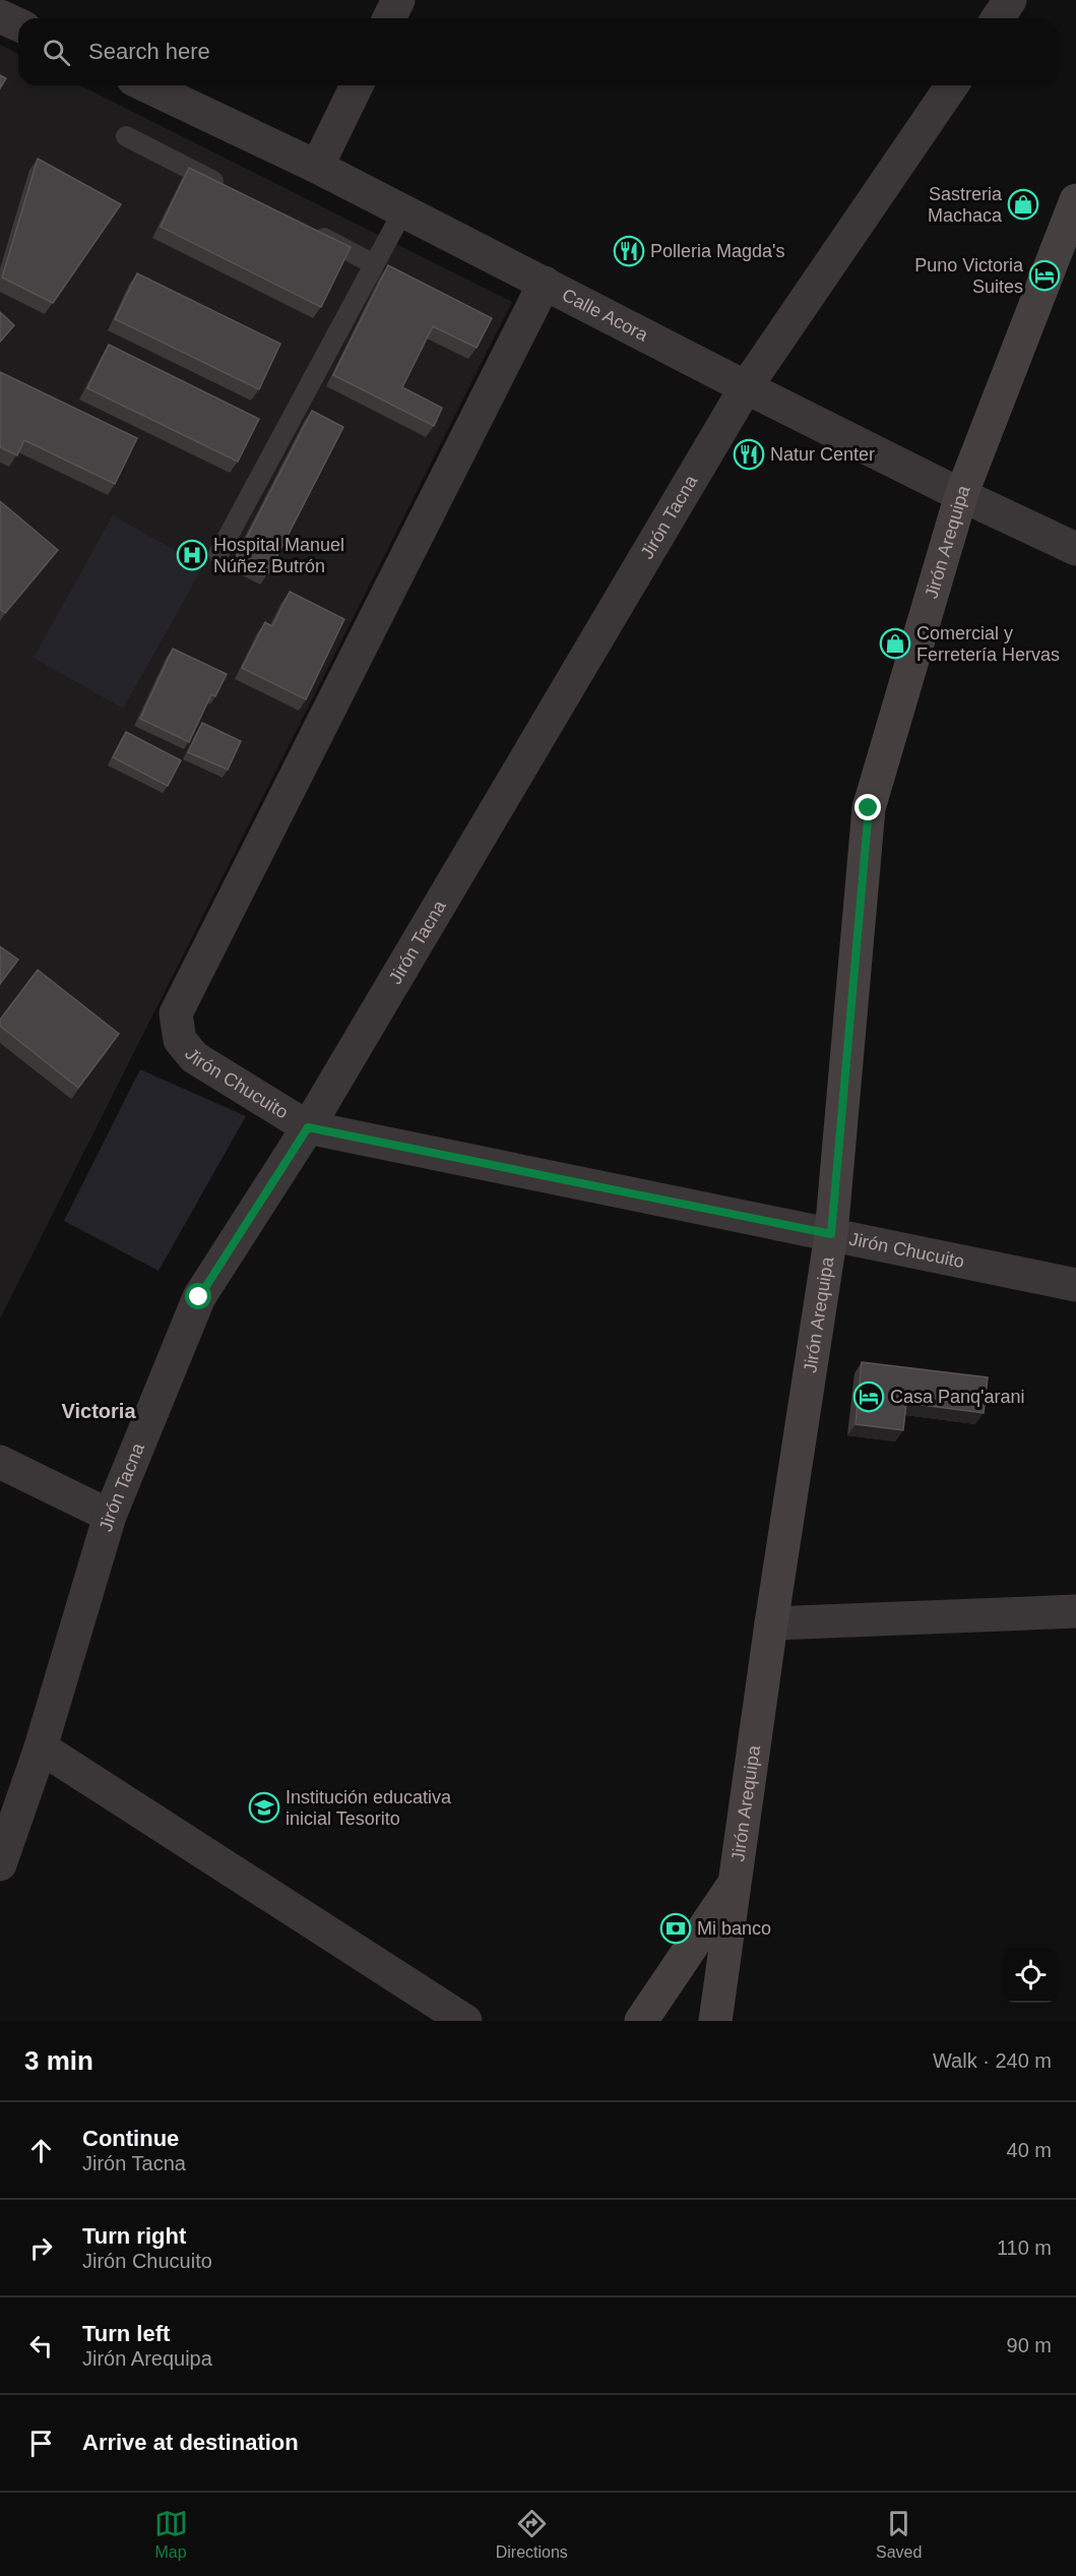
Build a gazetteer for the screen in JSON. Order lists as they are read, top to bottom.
{
  "streets": {
    "street": [
      "Calle Acora",
      "Jirón Tacna",
      "Jirón Arequipa",
      "Jirón Chucuito"
    ]
  },
  "crossings": [
    ["Calle Acora", "Jirón Tacna"],
    ["Calle Acora", "Jirón Arequipa"],
    ["Calle Acora", "Jirón Chucuito"],
    ["Jirón Tacna", "Jirón Chucuito"],
    ["Jirón Arequipa", "Jirón Chucuito"]
  ],
  "districts": ["Victoria"],
  "places": {
    "shop": ["Sastreria Machaca", "Comercial y Ferretería Hervas"],
    "restaurant": ["Polleria Magda's", "Natur Center"],
    "hotel": ["Puno Victoria Suites", "Casa Panq'arani"],
    "hospital": ["Hospital Manuel Núñez Butrón"],
    "school or university": ["Institución educativa inicial Tesorito"],
    "bank": ["Mi banco"]
  },
  "page": {
    "search": "Search here",
    "heading": ["3 min", "Walk · 240 m"],
    "list": [
      ["Continue", "Jirón Tacna", "40 m"],
      ["Turn right", "Jirón Chucuito", "110 m"],
      ["Turn left", "Jirón Arequipa", "90 m"],
      "Arrive at destination"
    ],
    "nav": ["Map", "Directions", "Saved"]
  }
}
